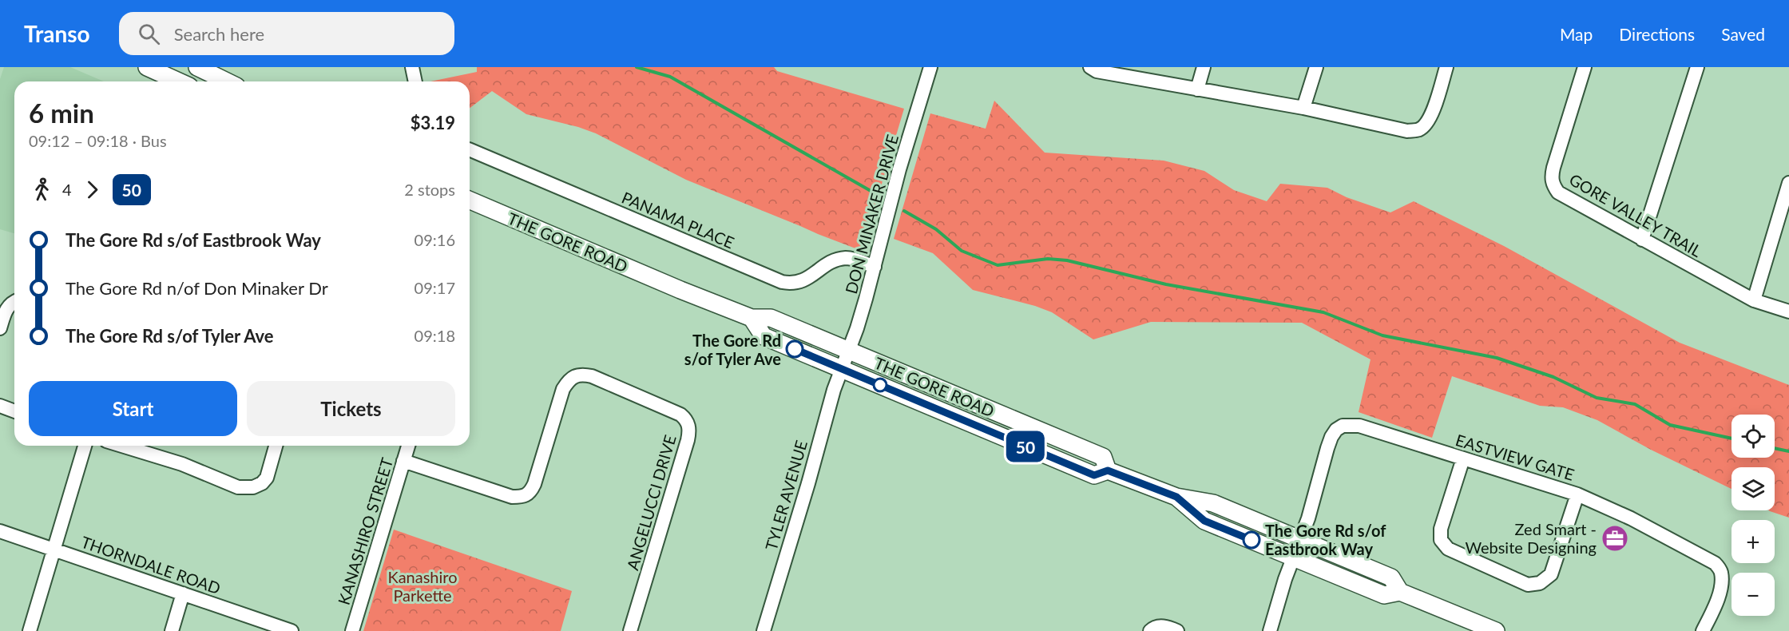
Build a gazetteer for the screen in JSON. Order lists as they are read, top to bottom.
{
  "streets": {
    "main road": ["THE GORE ROAD"],
    "street": [
      "DON MINAKER DRIVE",
      "GORE VALLEY TRAIL",
      "PANAMA PLACE",
      "EASTVIEW GATE",
      "TYLER AVENUE",
      "ANGELUCCI DRIVE",
      "KANASHIRO STREET",
      "THORNDALE ROAD"
    ]
  },
  "crossings": [
    ["DON MINAKER DRIVE", "PANAMA PLACE"],
    ["DON MINAKER DRIVE", "THE GORE ROAD"],
    ["DON MINAKER DRIVE", "TYLER AVENUE"],
    ["THE GORE ROAD", "EASTVIEW GATE"],
    ["THE GORE ROAD", "TYLER AVENUE"],
    ["ANGELUCCI DRIVE", "KANASHIRO STREET"]
  ],
  "parks": ["Kanashiro Parkette"],
  "places": {
    "other": ["The Gore Rd s/of Tyler Ave", "The Gore Rd s/of Eastbrook Way"],
    "office": ["Zed Smart - Website Designing"]
  },
  "lines": ["bus line 50"],
  "page": {
    "header": "Transo",
    "search": "Search here",
    "nav": ["Map", "Directions", "Saved"],
    "on_map": "50",
    "heading": ["6 min", "09:12 – 09:18 · Bus", "$3.19"],
    "legs": ["4", "50", "2 stops"],
    "list": [
      {
        "name": "The Gore Rd s/of Eastbrook Way",
        "value": "09:16"
      },
      {
        "name": "The Gore Rd n/of Don Minaker Dr",
        "value": "09:17"
      },
      {
        "name": "The Gore Rd s/of Tyler Ave",
        "value": "09:18"
      }
    ],
    "buttons": ["Start", "Tickets"],
    "map_buttons": ["+", "−"]
  }
}
